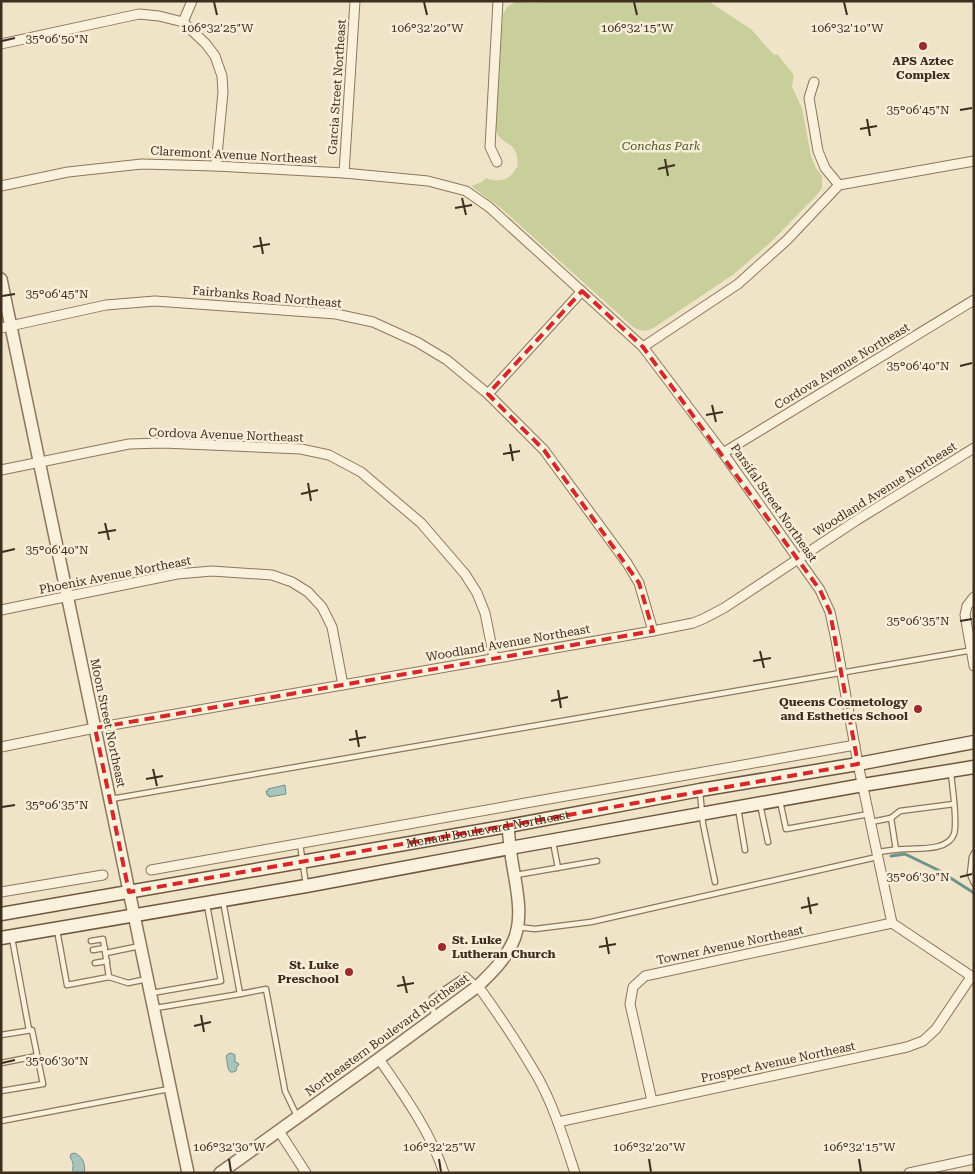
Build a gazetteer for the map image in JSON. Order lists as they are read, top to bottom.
{
  "streets": {
    "main road": ["Menaul Boulevard Northeast"],
    "street": [
      "Garcia Street Northeast",
      "Claremont Avenue Northeast",
      "Fairbanks Road Northeast",
      "Cordova Avenue Northeast",
      "Woodland Avenue Northeast",
      "Parsifal Street Northeast",
      "Phoenix Avenue Northeast",
      "Moon Street Northeast",
      "Towner Avenue Northeast",
      "Northeastern Boulevard Northeast",
      "Prospect Avenue Northeast"
    ]
  },
  "crossings": [
    ["Garcia Street Northeast", "Claremont Avenue Northeast"],
    ["Claremont Avenue Northeast", "Parsifal Street Northeast"],
    ["Fairbanks Road Northeast", "Woodland Avenue Northeast"],
    ["Fairbanks Road Northeast", "Moon Street Northeast"],
    ["Cordova Avenue Northeast", "Woodland Avenue Northeast"],
    ["Cordova Avenue Northeast", "Parsifal Street Northeast"],
    ["Cordova Avenue Northeast", "Moon Street Northeast"],
    ["Woodland Avenue Northeast", "Parsifal Street Northeast"],
    ["Woodland Avenue Northeast", "Phoenix Avenue Northeast"],
    ["Woodland Avenue Northeast", "Moon Street Northeast"],
    ["Parsifal Street Northeast", "Menaul Boulevard Northeast"],
    ["Parsifal Street Northeast", "Towner Avenue Northeast"],
    ["Phoenix Avenue Northeast", "Moon Street Northeast"],
    ["Moon Street Northeast", "Menaul Boulevard Northeast"],
    ["Menaul Boulevard Northeast", "Northeastern Boulevard Northeast"],
    ["Towner Avenue Northeast", "Prospect Avenue Northeast"]
  ],
  "parks": ["Conchas Park"],
  "places": [
    "APS Aztec Complex",
    "Queens Cosmetology and Esthetics School",
    "St. Luke Lutheran Church",
    "St. Luke Preschool"
  ],
  "coordinates": [
    "106°32'25\"W",
    "106°32'20\"W",
    "106°32'15\"W",
    "106°32'10\"W",
    "35°06'50\"N",
    "35°06'45\"N",
    "35°06'40\"N",
    "35°06'35\"N",
    "35°06'30\"N",
    "106°32'30\"W"
  ]
}
